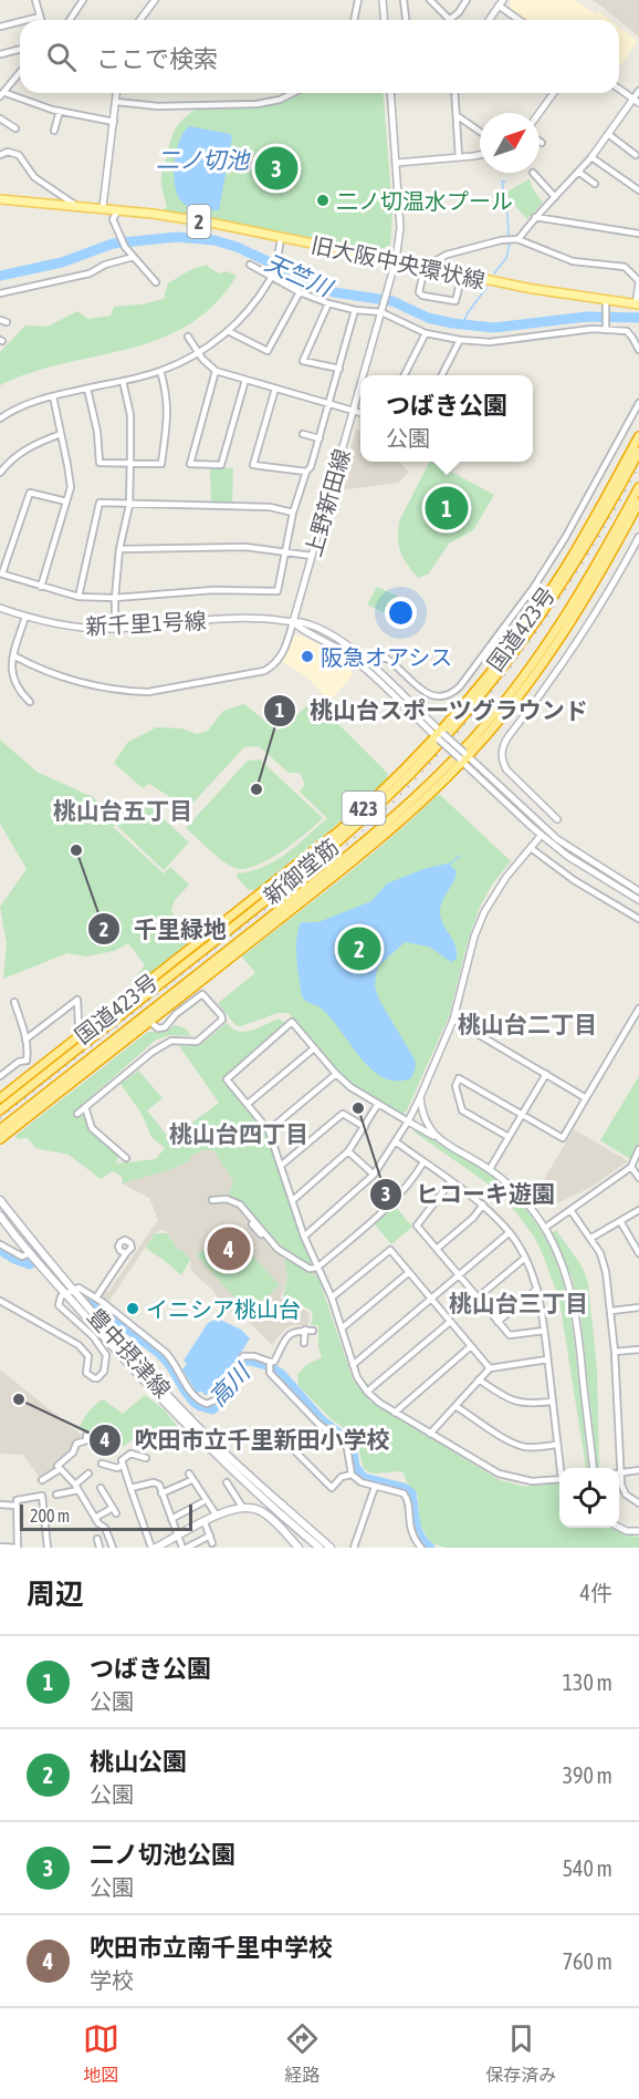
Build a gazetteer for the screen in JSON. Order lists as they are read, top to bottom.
{
  "streets": {
    "highway": ["国道423号", "423", "新御堂筋"],
    "main road": ["2", "旧大阪中央環状線", "豊中摂津線"],
    "street": ["上野新田線", "新千里1号線"]
  },
  "crossings": [
    ["旧大阪中央環状線", "上野新田線"],
    ["上野新田線", "新千里1号線"],
    ["新千里1号線", "国道423号"]
  ],
  "districts": [
    "桃山台五丁目",
    "桃山台二丁目",
    "桃山台四丁目",
    "桃山台三丁目"
  ],
  "water": ["二ノ切池", "天竺川", "高川"],
  "places": [
    "二ノ切温水プール",
    "阪急オアシス",
    "桃山台スポーツグラウンド",
    "千里緑地",
    "ヒコーキ遊園",
    "イニシア桃山台",
    "吹田市立千里新田小学校"
  ],
  "scale_bar": "200 m",
  "north": "top right",
  "page": {
    "search": "ここで検索",
    "pins": [
      "3",
      "1",
      "2",
      "4"
    ],
    "popup": ["つばき公園", "公園"],
    "scale": "200 m",
    "heading": ["周辺", "4件"],
    "list": [
      {
        "mark": "1",
        "name": "つばき公園",
        "note": "公園",
        "value": "130 m"
      },
      {
        "mark": "2",
        "name": "桃山公園",
        "note": "公園",
        "value": "390 m"
      },
      {
        "mark": "3",
        "name": "二ノ切池公園",
        "note": "公園",
        "value": "540 m"
      },
      {
        "mark": "4",
        "name": "吹田市立南千里中学校",
        "note": "学校",
        "value": "760 m"
      }
    ],
    "nav": ["地図", "経路", "保存済み"]
  }
}
